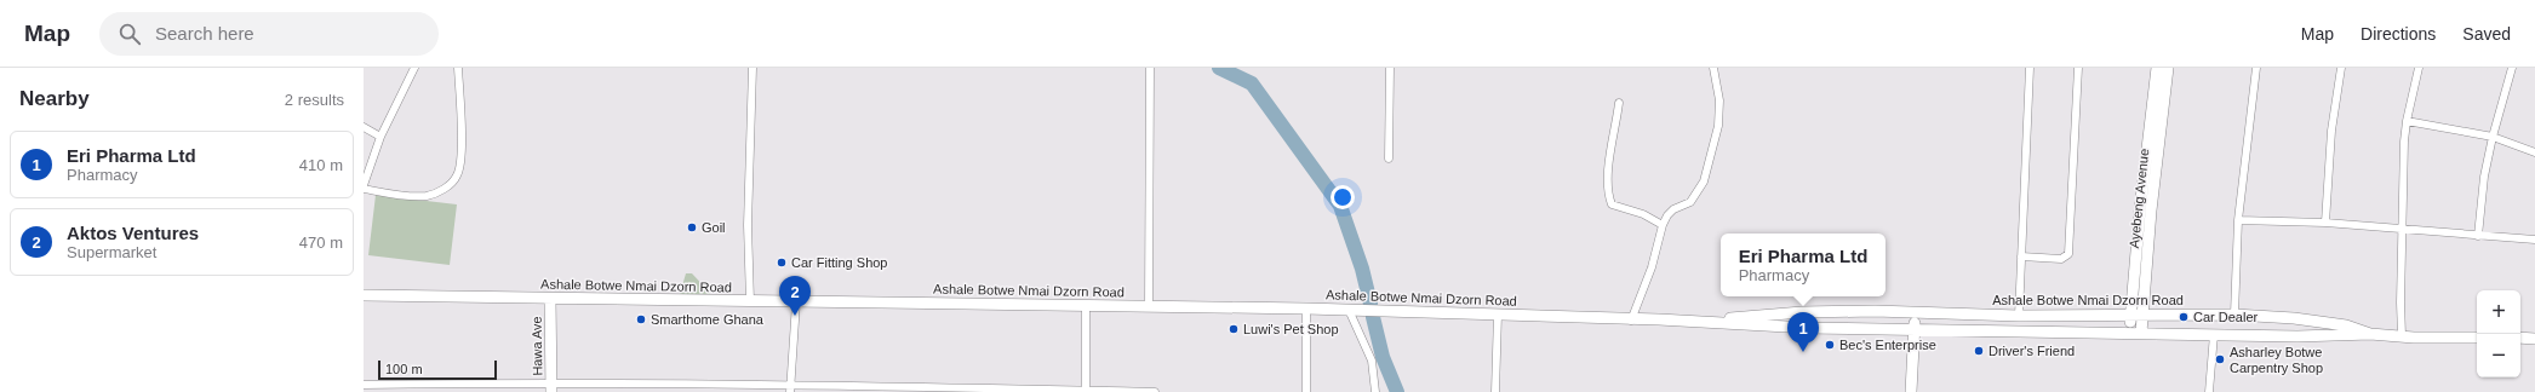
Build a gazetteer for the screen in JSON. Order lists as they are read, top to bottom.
{
  "streets": {
    "main road": ["Ayebeng Avenue", "Ashale Botwe Nmai Dzorn Road", "Hawa Ave"]
  },
  "crossings": [
    ["Ayebeng Avenue", "Ashale Botwe Nmai Dzorn Road"],
    ["Ashale Botwe Nmai Dzorn Road", "Hawa Ave"]
  ],
  "places": [
    "Goil",
    "Car Fitting Shop",
    "Car Dealer",
    "Smarthome Ghana",
    "Luwi's Pet Shop",
    "Bec's Enterprise",
    "Driver's Friend",
    "Asharley Botwe Carpentry Shop"
  ],
  "scale_bar": "100 m",
  "page": {
    "header": "Map",
    "search": "Search here",
    "nav": ["Map", "Directions", "Saved"],
    "heading": ["Nearby", "2 results"],
    "list": [
      {
        "mark": "1",
        "name": "Eri Pharma Ltd",
        "note": "Pharmacy",
        "value": "410 m"
      },
      {
        "mark": "2",
        "name": "Aktos Ventures",
        "note": "Supermarket",
        "value": "470 m"
      }
    ],
    "popup": ["Eri Pharma Ltd", "Pharmacy"],
    "pins": ["2", "1"],
    "map_buttons": ["+", "−"],
    "scale": "100 m"
  }
}
